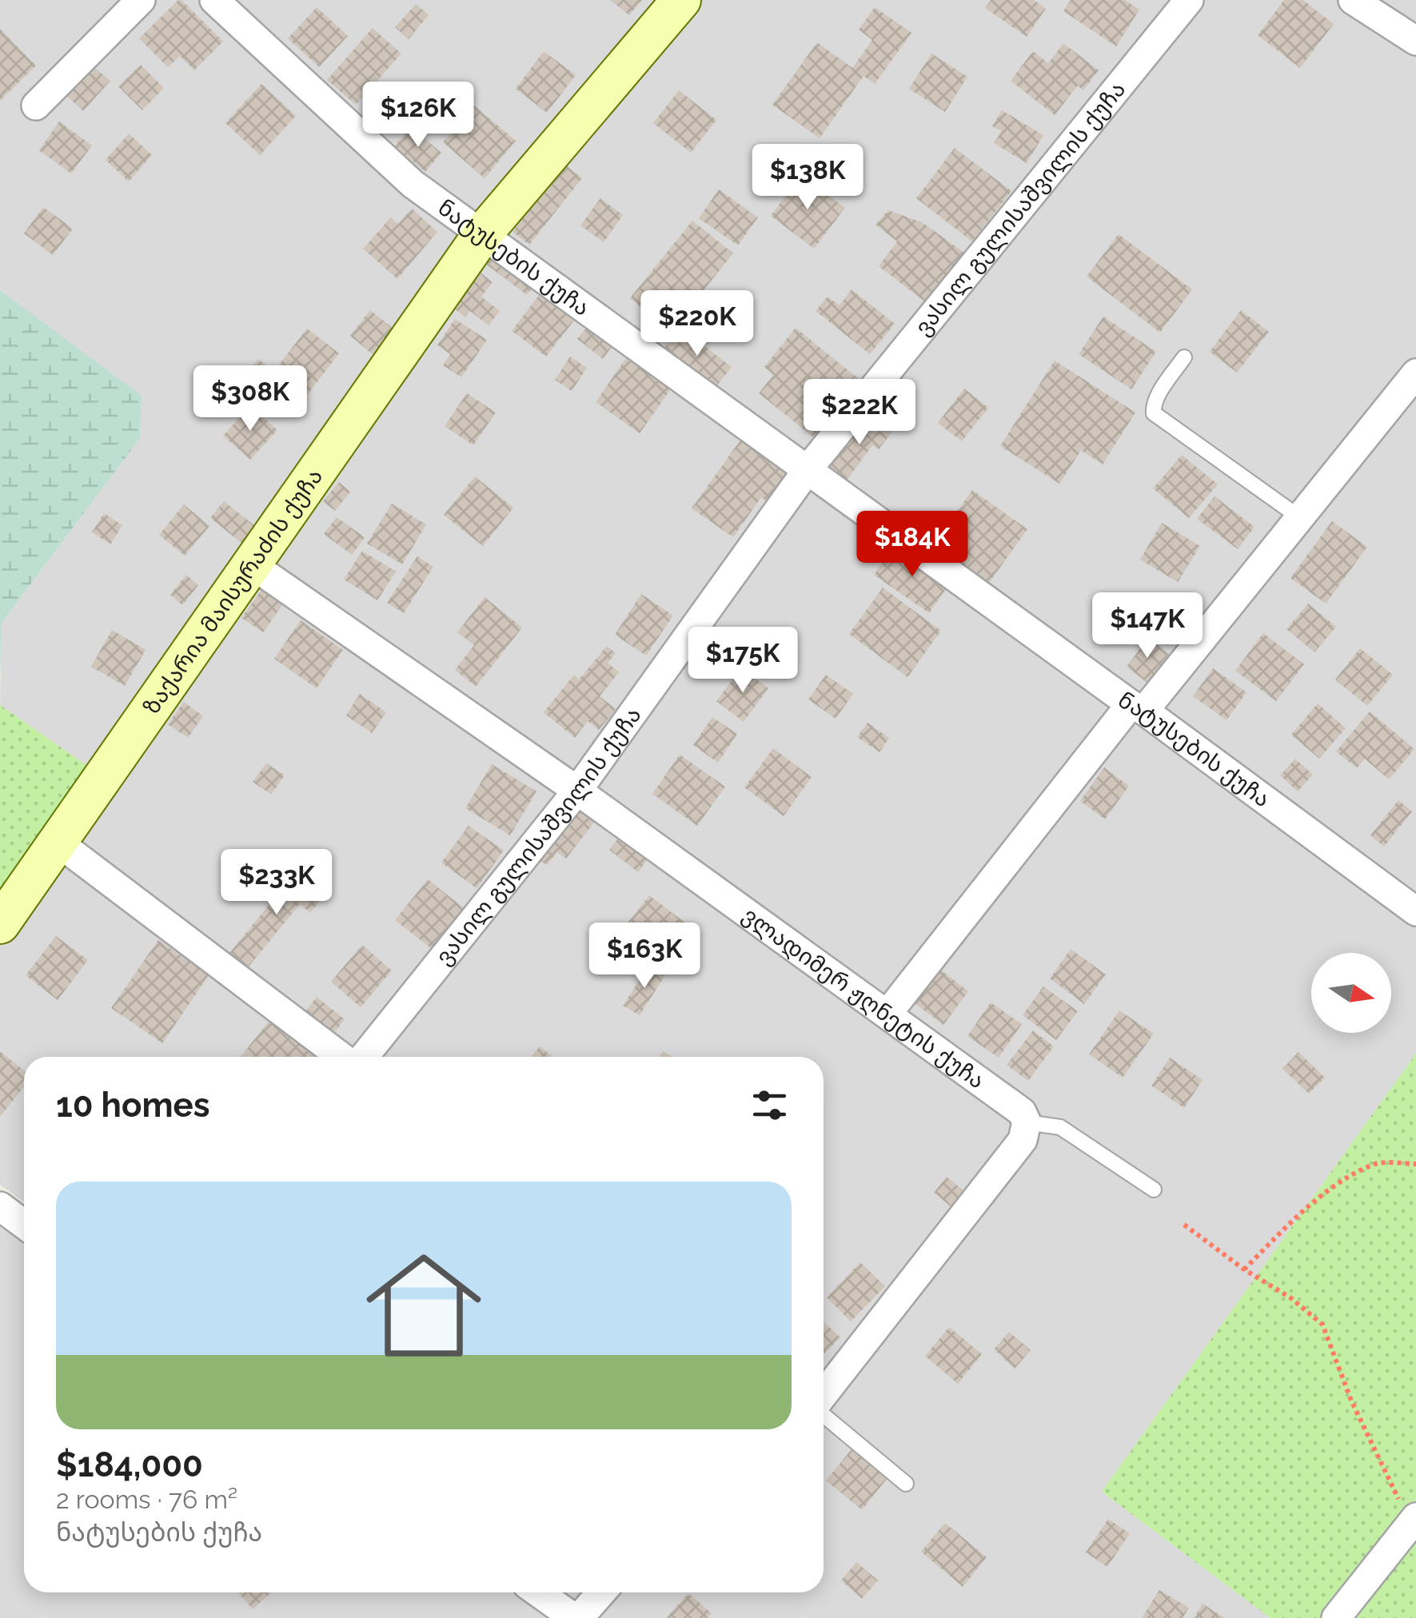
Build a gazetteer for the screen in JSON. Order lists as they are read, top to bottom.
{
  "streets": {
    "street": [
      "ვასილ გულისაშვილის ქუჩა",
      "ნატუსების ქუჩა",
      "ზაქარია მაისურაძის ქუჩა",
      "ვლადიმერ ჟღნეტის ქუჩა"
    ]
  },
  "crossings": [
    ["ვასილ გულისაშვილის ქუჩა", "ნატუსების ქუჩა"],
    ["ვასილ გულისაშვილის ქუჩა", "ვლადიმერ ჟღნეტის ქუჩა"],
    ["ნატუსების ქუჩა", "ზაქარია მაისურაძის ქუჩა"],
    ["ზაქარია მაისურაძის ქუჩა", "ვლადიმერ ჟღნეტის ქუჩა"]
  ],
  "north": "right",
  "page": {
    "price": [
      "$126K",
      "$138K",
      "$220K",
      "$308K",
      "$222K",
      "$184K",
      "$147K",
      "$175K",
      "$233K",
      "$163K"
    ],
    "heading": "10 homes",
    "list": [
      {
        "name": "$184,000",
        "note": "2 rooms · 76 m² · ნატუსების ქუჩა"
      }
    ]
  }
}
